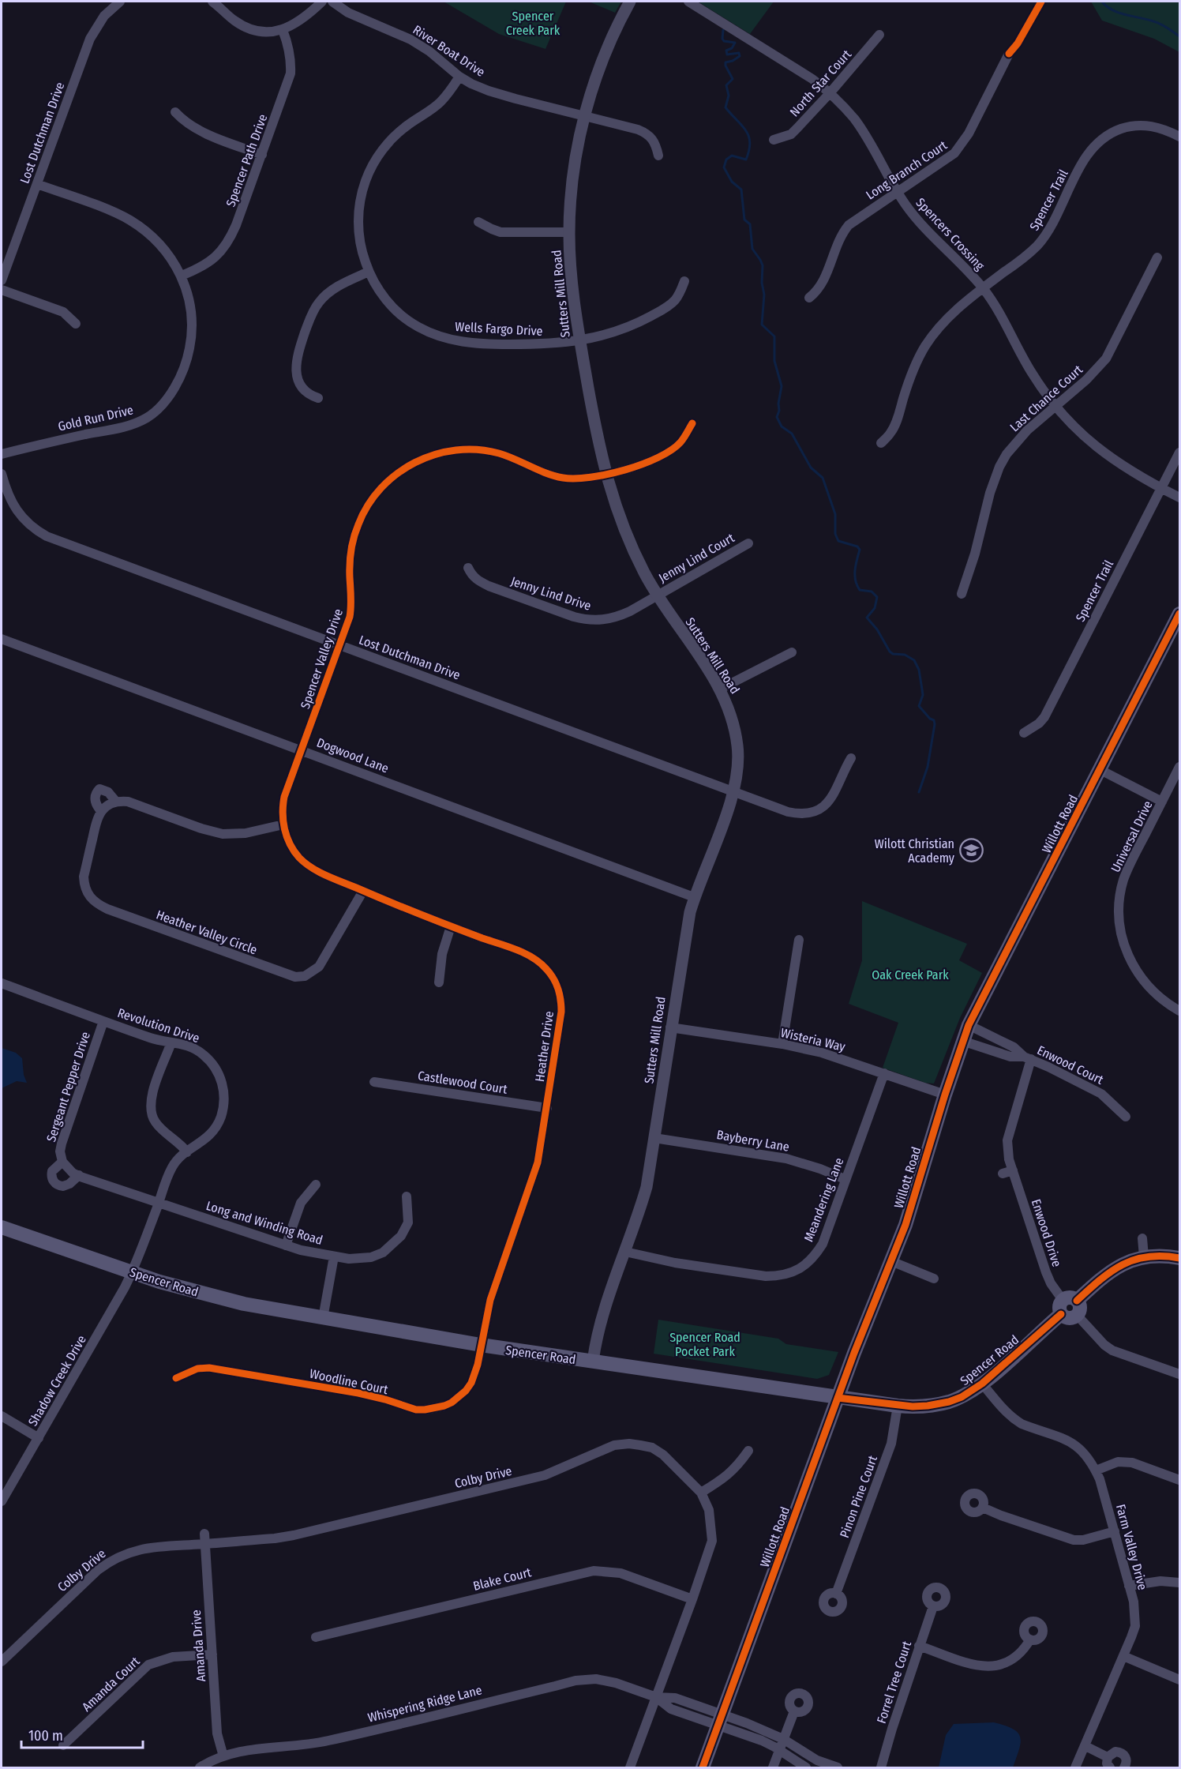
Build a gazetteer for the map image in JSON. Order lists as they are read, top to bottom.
{
  "streets": {
    "main road": ["Willott Road", "Spencer Road"],
    "street": [
      "River Boat Drive",
      "North Star Court",
      "Lost Dutchman Drive",
      "Spencer Path Drive",
      "Long Branch Court",
      "Spencer Trail",
      "Spencers Crossing",
      "Sutters Mill Road",
      "Wells Fargo Drive",
      "Last Chance Court",
      "Gold Run Drive",
      "Jenny Lind Court",
      "Jenny Lind Drive",
      "Spencer Valley Drive",
      "Dogwood Lane",
      "Universal Drive",
      "Heather Valley Circle",
      "Revolution Drive",
      "Wisteria Way",
      "Heather Drive",
      "Enwood Court",
      "Castlewood Court",
      "Sergeant Pepper Drive",
      "Bayberry Lane",
      "Meandering Lane",
      "Long and Winding Road",
      "Enwood Drive",
      "Shadow Creek Drive",
      "Woodline Court",
      "Colby Drive",
      "Pinon Pine Court",
      "Farm Valley Drive",
      "Blake Court",
      "Amanda Drive",
      "Forrel Tree Court",
      "Amanda Court",
      "Whispering Ridge Lane"
    ]
  },
  "crossings": [
    ["River Boat Drive", "Sutters Mill Road"],
    ["River Boat Drive", "Wells Fargo Drive"],
    ["North Star Court", "Spencers Crossing"],
    ["Lost Dutchman Drive", "Sutters Mill Road"],
    ["Lost Dutchman Drive", "Gold Run Drive"],
    ["Lost Dutchman Drive", "Spencer Valley Drive"],
    ["Spencer Path Drive", "Gold Run Drive"],
    ["Long Branch Court", "Spencers Crossing"],
    ["Spencer Trail", "Spencers Crossing"],
    ["Spencers Crossing", "Last Chance Court"],
    ["Sutters Mill Road", "Wells Fargo Drive"],
    ["Sutters Mill Road", "Jenny Lind Court"],
    ["Sutters Mill Road", "Jenny Lind Drive"],
    ["Sutters Mill Road", "Spencer Valley Drive"],
    ["Sutters Mill Road", "Dogwood Lane"],
    ["Sutters Mill Road", "Wisteria Way"],
    ["Sutters Mill Road", "Bayberry Lane"],
    ["Sutters Mill Road", "Meandering Lane"],
    ["Sutters Mill Road", "Spencer Road"],
    ["Jenny Lind Court", "Jenny Lind Drive"],
    ["Spencer Valley Drive", "Dogwood Lane"],
    ["Spencer Valley Drive", "Heather Valley Circle"],
    ["Spencer Valley Drive", "Heather Drive"],
    ["Willott Road", "Wisteria Way"],
    ["Willott Road", "Enwood Court"],
    ["Willott Road", "Spencer Road"],
    ["Willott Road", "Whispering Ridge Lane"],
    ["Heather Valley Circle", "Heather Drive"],
    ["Revolution Drive", "Sergeant Pepper Drive"],
    ["Revolution Drive", "Long and Winding Road"],
    ["Revolution Drive", "Spencer Road"],
    ["Revolution Drive", "Shadow Creek Drive"],
    ["Wisteria Way", "Meandering Lane"],
    ["Heather Drive", "Castlewood Court"],
    ["Heather Drive", "Spencer Road"],
    ["Heather Drive", "Woodline Court"],
    ["Enwood Court", "Enwood Drive"],
    ["Sergeant Pepper Drive", "Long and Winding Road"],
    ["Bayberry Lane", "Meandering Lane"],
    ["Enwood Drive", "Spencer Road"],
    ["Spencer Road", "Shadow Creek Drive"],
    ["Spencer Road", "Woodline Court"],
    ["Spencer Road", "Pinon Pine Court"],
    ["Spencer Road", "Farm Valley Drive"],
    ["Colby Drive", "Blake Court"],
    ["Colby Drive", "Amanda Drive"],
    ["Colby Drive", "Whispering Ridge Lane"],
    ["Amanda Drive", "Amanda Court"],
    ["Amanda Drive", "Whispering Ridge Lane"]
  ],
  "parks": ["Spencer Creek Park", "Oak Creek Park", "Spencer Road Pocket Park"],
  "places": {
    "school or university": ["Wilott Christian Academy"]
  },
  "scale_bar": "100 m"
}
